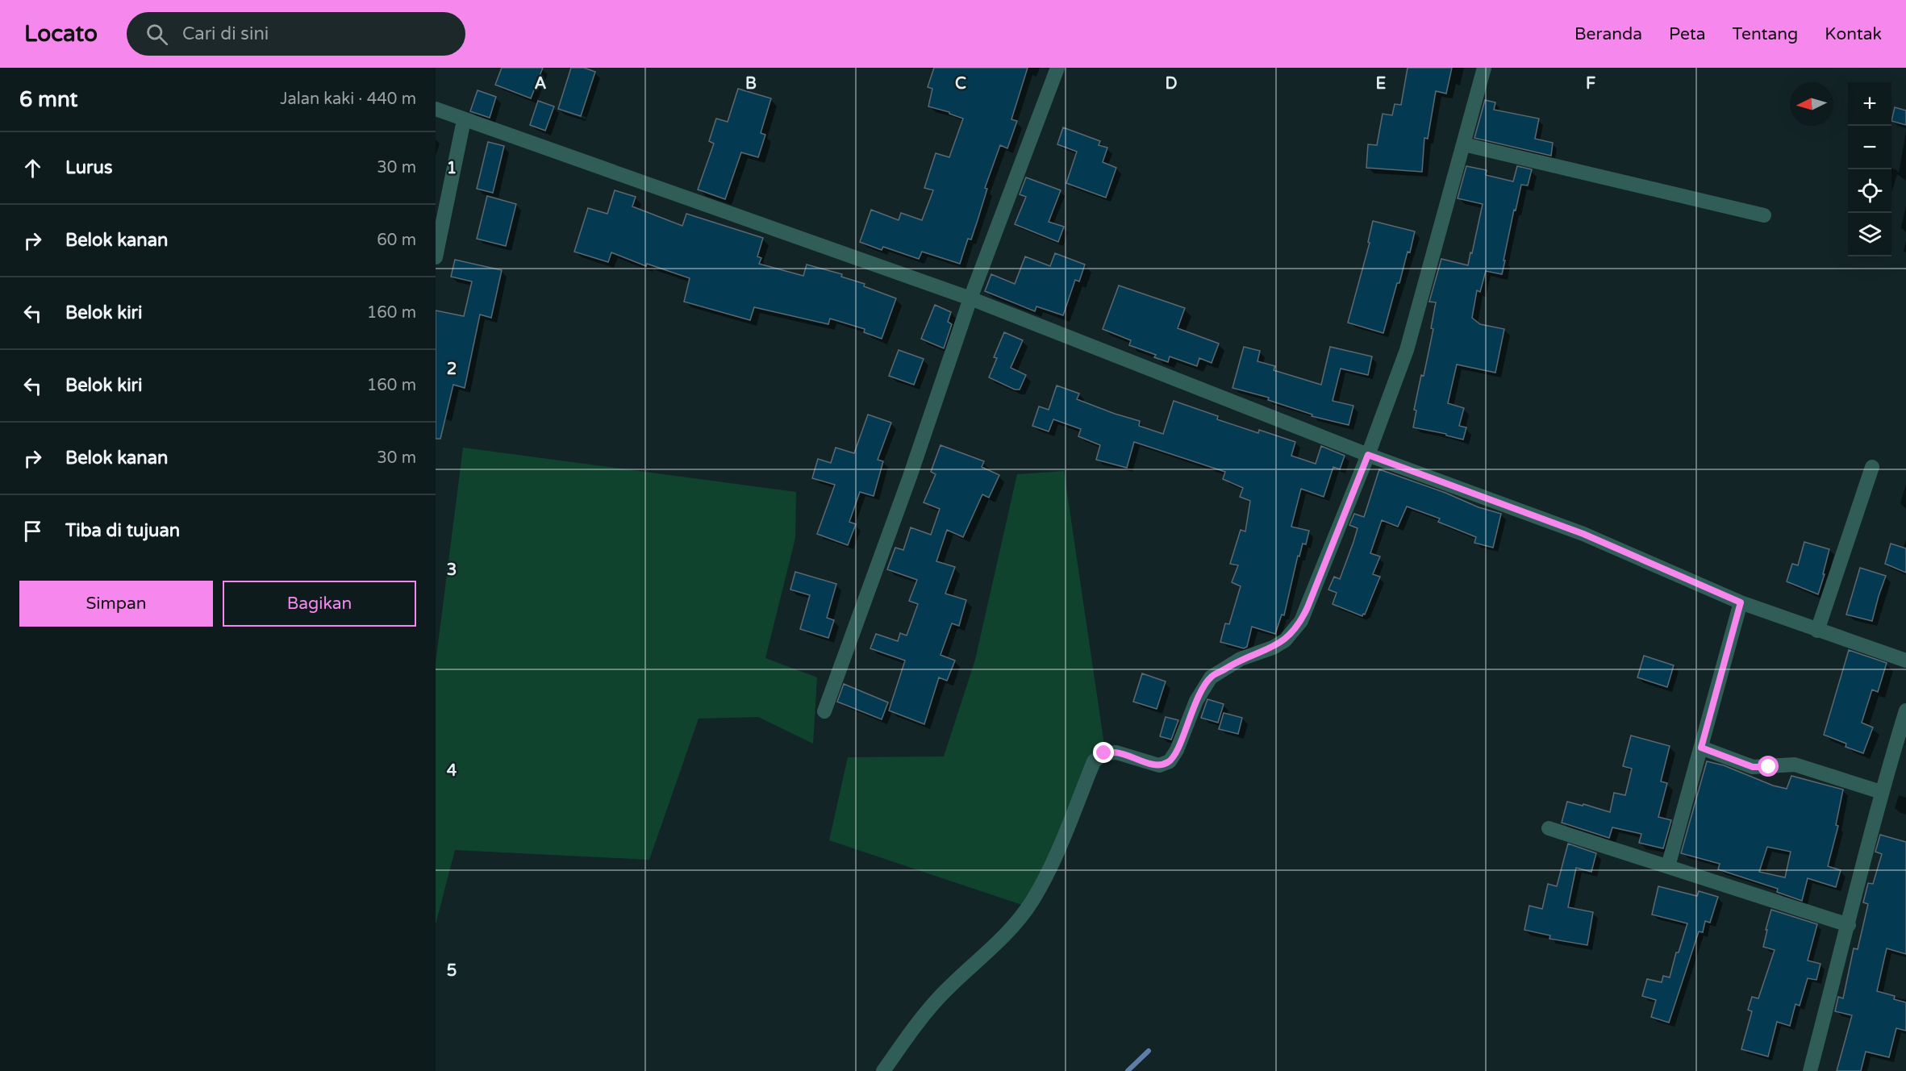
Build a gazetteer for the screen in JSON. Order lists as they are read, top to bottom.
{
  "north": "left",
  "page": {
    "header": "Locato",
    "search": "Cari di sini",
    "nav": [
      "Beranda",
      "Peta",
      "Tentang",
      "Kontak"
    ],
    "heading": ["6 mnt", "Jalan kaki · 440 m"],
    "map_buttons": ["+", "−"],
    "list": [
      ["Lurus", "30 m"],
      ["Belok kanan", "60 m"],
      ["Belok kiri", "160 m"],
      ["Belok kiri", "160 m"],
      ["Belok kanan", "30 m"],
      "Tiba di tujuan"
    ],
    "buttons": ["Simpan", "Bagikan"]
  },
  "grid": {
    "columns": [
      "A",
      "B",
      "C",
      "D",
      "E",
      "F"
    ],
    "rows": [
      "1",
      "2",
      "3",
      "4",
      "5"
    ]
  }
}
